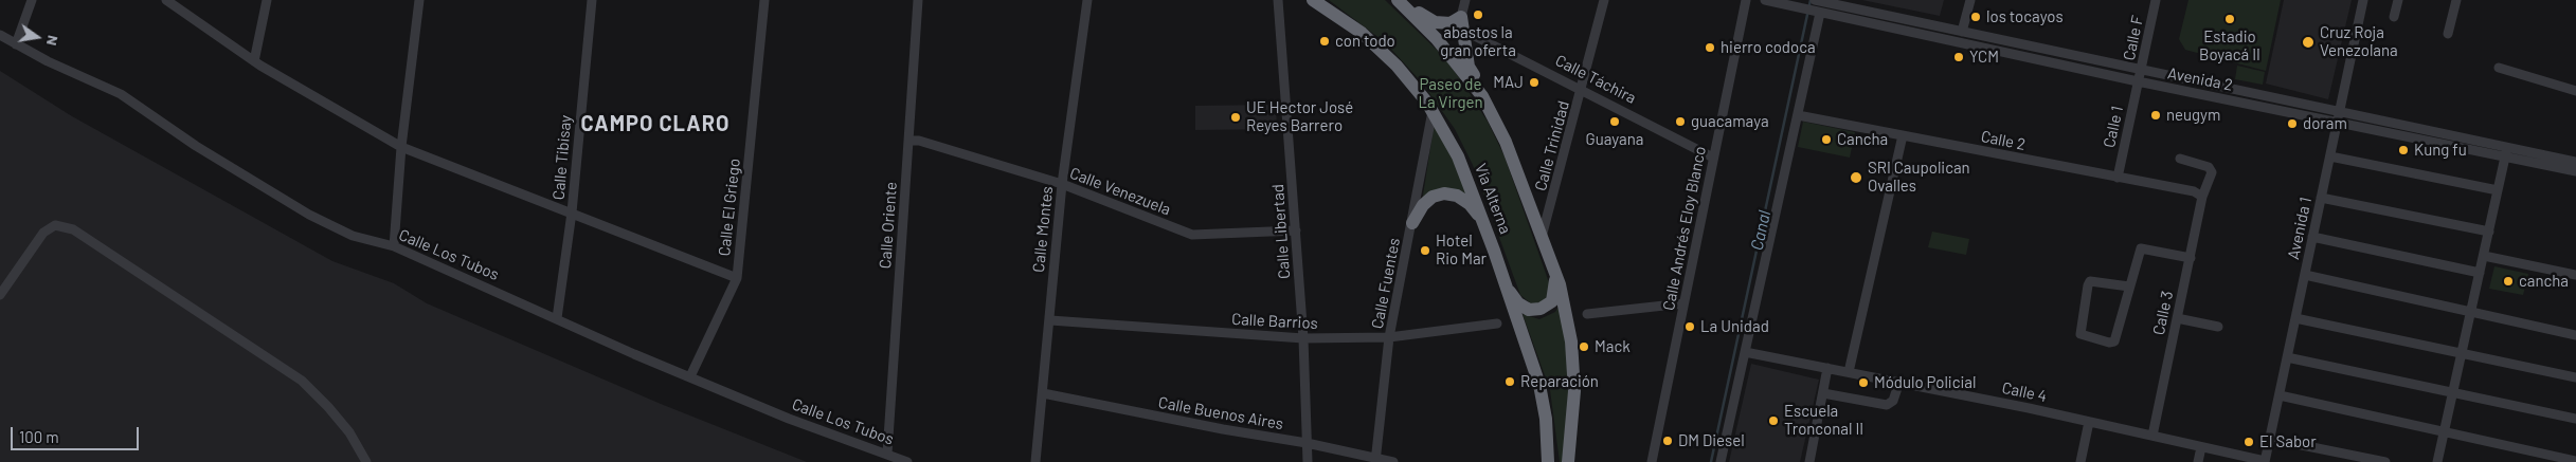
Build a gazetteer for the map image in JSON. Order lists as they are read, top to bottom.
{
  "streets": {
    "highway": ["Vía Alterna"],
    "street": [
      "Calle F",
      "Calle Táchira",
      "Avenida 2",
      "Calle 1",
      "Calle 2",
      "Calle Trinidad",
      "Calle Tibisay",
      "Calle Venezuela",
      "Calle El Griego",
      "Calle Oriente",
      "Calle Andrés Eloy Blanco",
      "Avenida 1",
      "Calle Montes",
      "Calle Libertad",
      "Calle Los Tubos",
      "Calle Fuentes",
      "Calle 3",
      "Calle Barrios",
      "Calle 4",
      "Calle Buenos Aires"
    ]
  },
  "crossings": [
    ["Calle F", "Avenida 2"],
    ["Calle F", "Calle 1"],
    ["Calle Táchira", "Calle Trinidad"],
    ["Calle Táchira", "Calle Andrés Eloy Blanco"],
    ["Avenida 2", "Calle 1"],
    ["Avenida 2", "Avenida 1"],
    ["Calle 1", "Calle 2"],
    ["Calle 2", "Calle 3"],
    ["Calle Trinidad", "Vía Alterna"],
    ["Calle Tibisay", "Calle Los Tubos"],
    ["Calle Venezuela", "Calle Oriente"],
    ["Calle Venezuela", "Calle Montes"],
    ["Calle Venezuela", "Calle Libertad"],
    ["Vía Alterna", "Calle Fuentes"],
    ["Calle El Griego", "Calle Los Tubos"],
    ["Calle Oriente", "Calle Los Tubos"],
    ["Avenida 1", "Calle 4"],
    ["Calle Montes", "Calle Barrios"],
    ["Calle Montes", "Calle Buenos Aires"],
    ["Calle Libertad", "Calle Barrios"],
    ["Calle Libertad", "Calle Buenos Aires"],
    ["Calle Fuentes", "Calle Barrios"],
    ["Calle Fuentes", "Calle Buenos Aires"],
    ["Calle 3", "Calle 4"]
  ],
  "districts": ["CAMPO CLARO"],
  "water": ["Canal"],
  "parks": ["Paseo de La Virgen"],
  "places": [
    "abastos la gran oferta",
    "los tocayos",
    "Estadio Boyacá II",
    "con todo",
    "Cruz Roja Venezolana",
    "hierro codoca",
    "YCM",
    "MAJ",
    "neugym",
    "UE Hector José Reyes Barrero",
    "Guayana",
    "guacamaya",
    "doram",
    "Cancha",
    "Kung fu",
    "SRI Caupolican Ovalles",
    "Hotel Rio Mar",
    "cancha",
    "La Unidad",
    "Mack",
    "Reparación",
    "Módulo Policial",
    "Escuela Tronconal II",
    "DM Diesel",
    "El Sabor"
  ],
  "scale_bar": "100 m",
  "north": "right"
}
